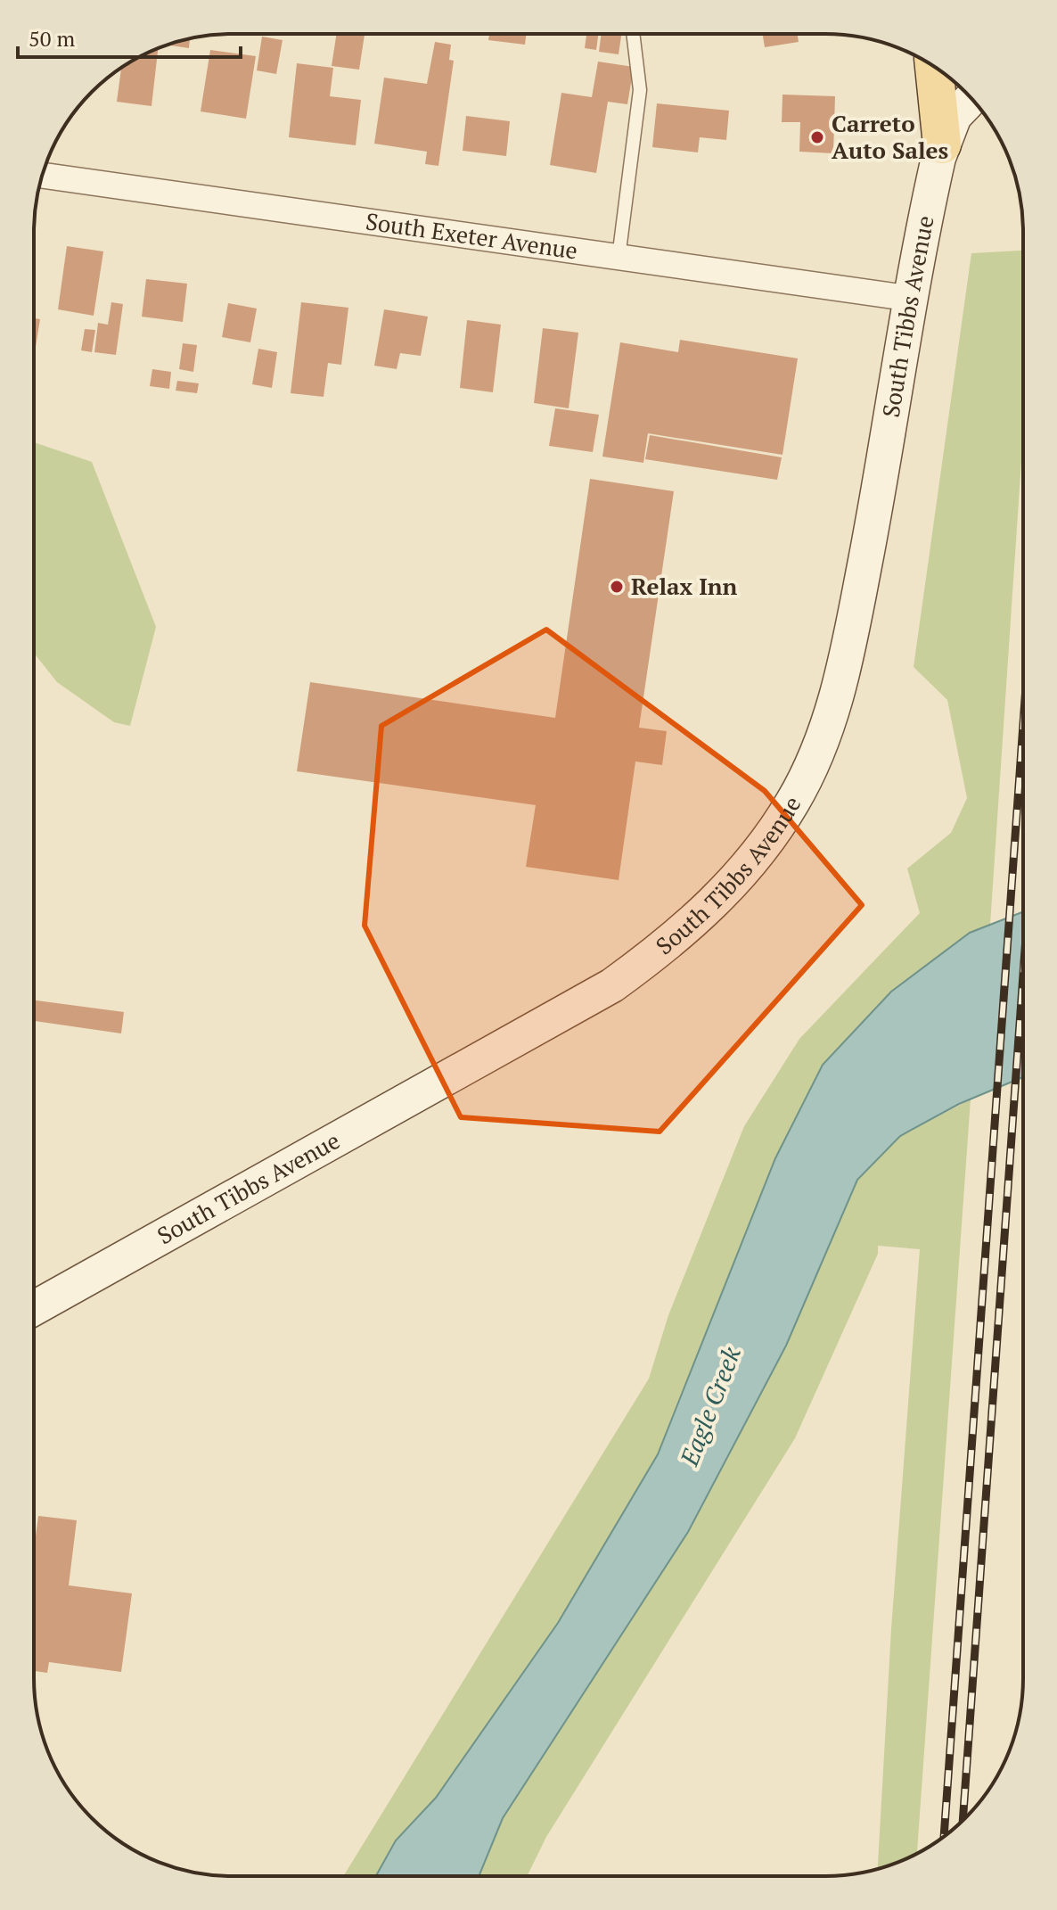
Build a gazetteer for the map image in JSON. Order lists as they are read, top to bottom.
{
  "streets": {
    "main road": ["South Tibbs Avenue"],
    "street": ["South Exeter Avenue"]
  },
  "crossings": [
    ["South Exeter Avenue", "South Tibbs Avenue"]
  ],
  "water": ["Eagle Creek"],
  "places": ["Carreto Auto Sales", "Relax Inn"],
  "scale_bar": "50 m"
}
